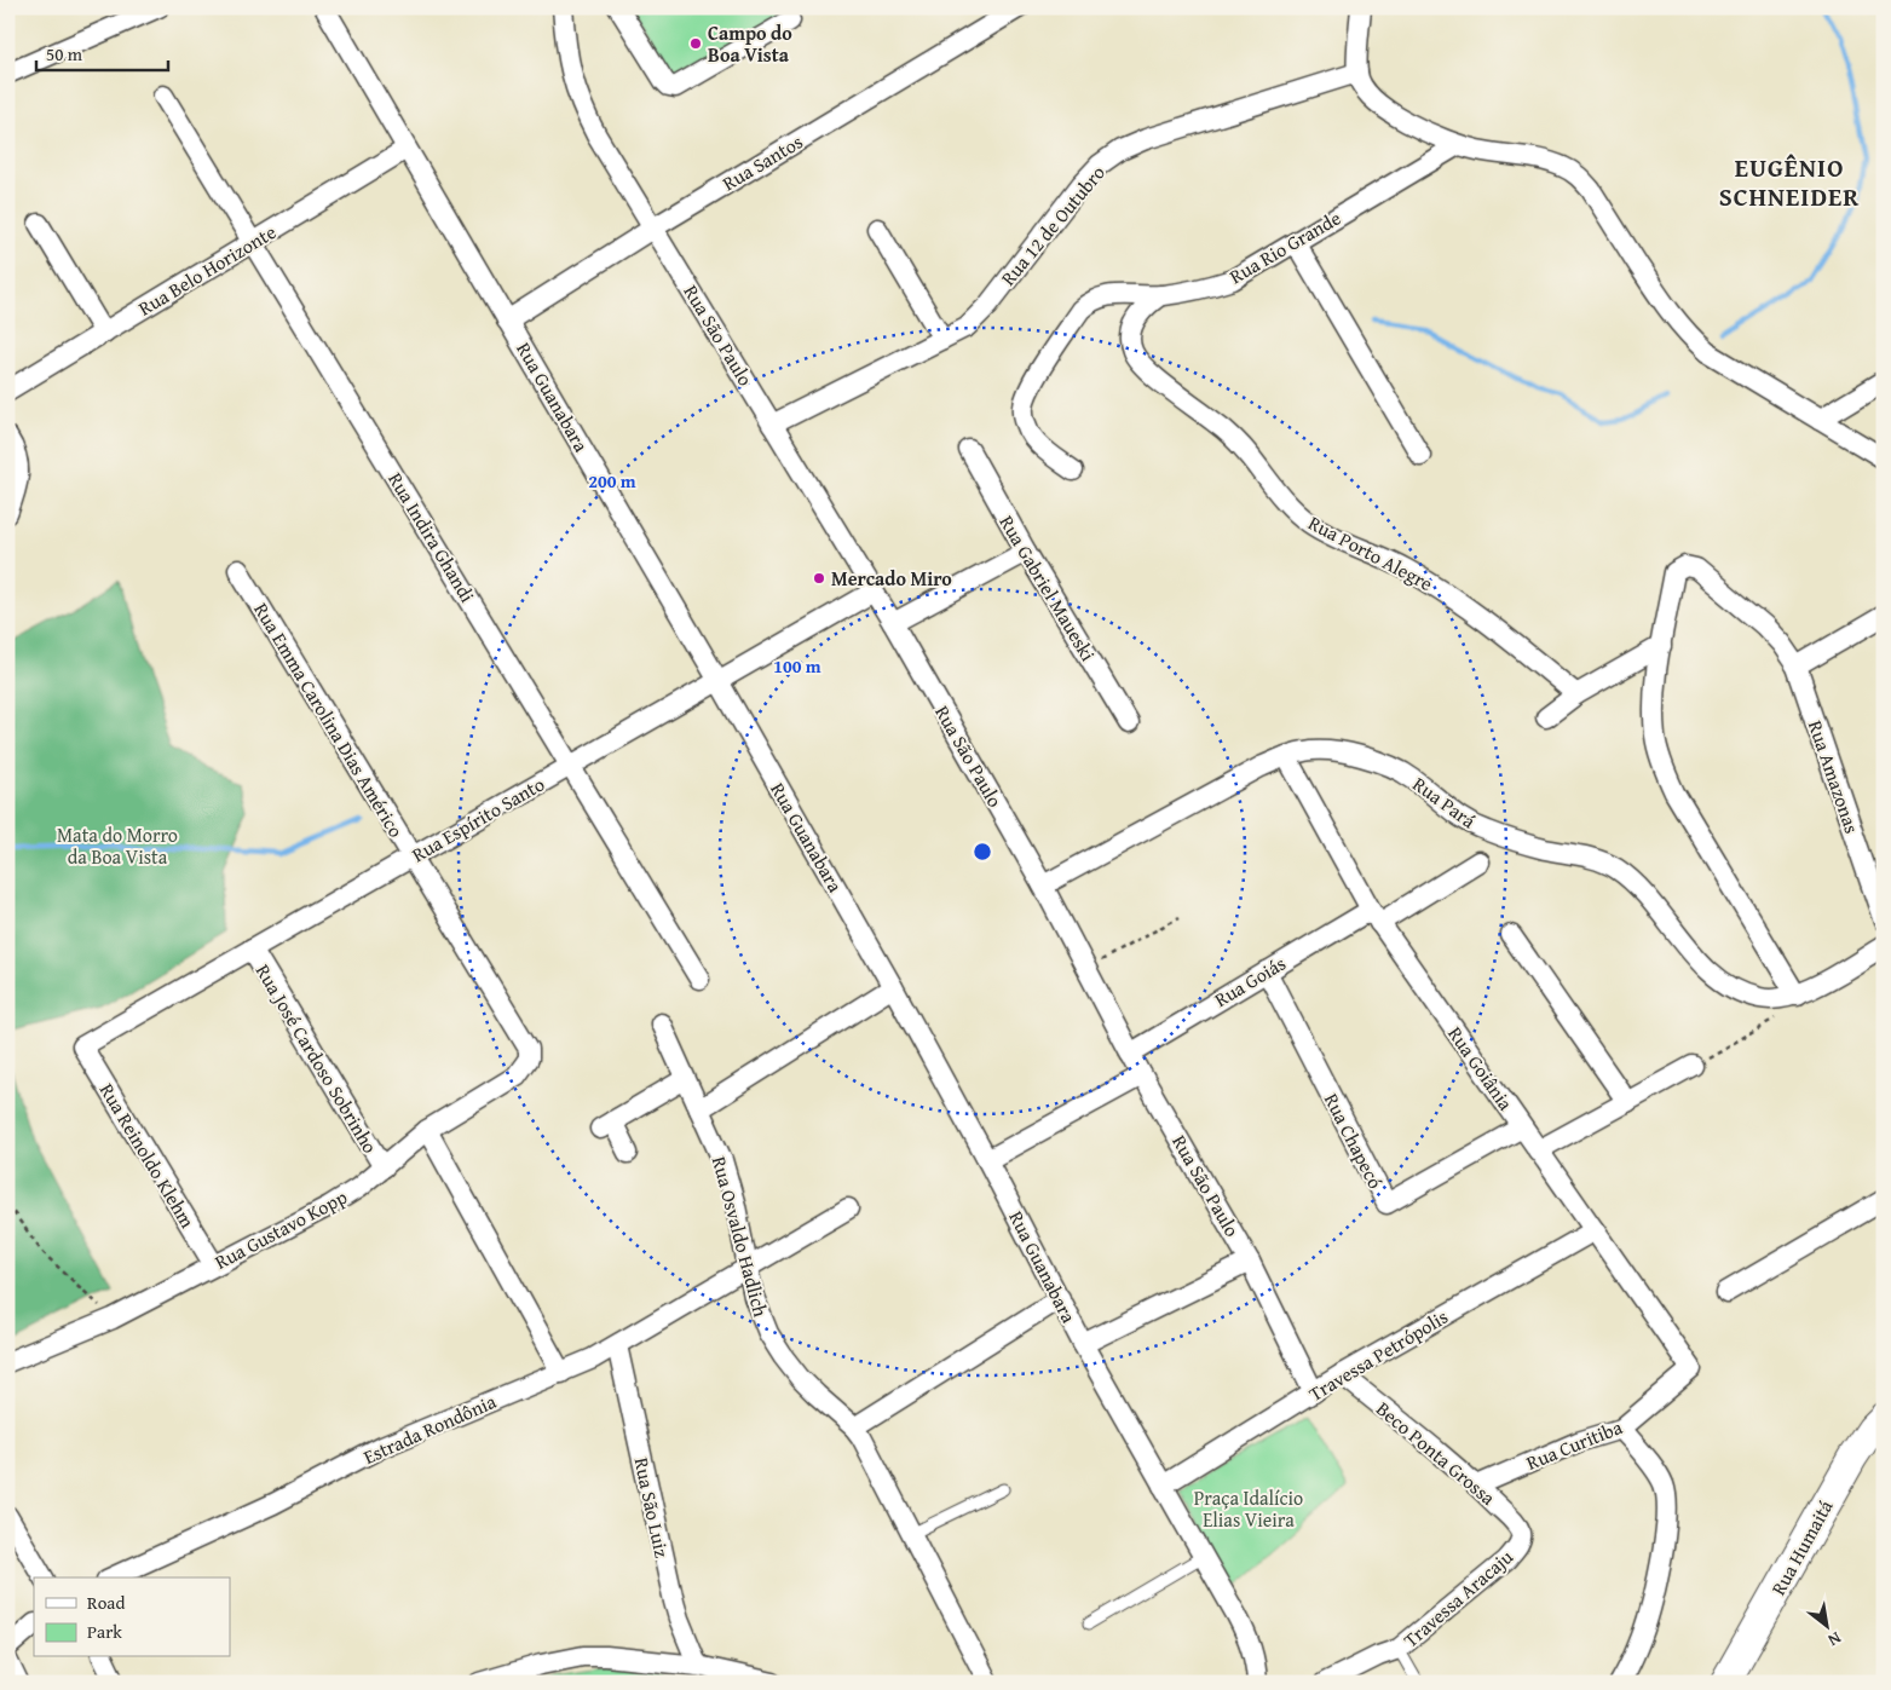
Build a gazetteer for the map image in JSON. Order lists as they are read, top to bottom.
{
  "streets": {
    "street": [
      "Rua Santos",
      "Rua 12 de Outubro",
      "Rua Rio Grande",
      "Rua Belo Horizonte",
      "Rua São Paulo",
      "Rua Guanabara",
      "Rua Indira Ghandi",
      "Rua Porto Alegre",
      "Rua Gabriel Maueski",
      "Rua Emma Carolina Dias Américo",
      "Rua Amazonas",
      "Rua Pará",
      "Rua Espírito Santo",
      "Rua Goiás",
      "Rua José Cardoso Sobrinho",
      "Rua Goiânia",
      "Rua Chapecó",
      "Rua Reinoldo Klehm",
      "Rua Gustavo Kopp",
      "Rua Osvaldo Hadlich",
      "Travessa Petrópolis",
      "Estrada Rondônia",
      "Rua Curitiba",
      "Beco Ponta Grossa",
      "Rua São Luiz",
      "Rua Humaitá",
      "Travessa Aracaju"
    ]
  },
  "crossings": [
    ["Rua Santos", "Rua São Paulo"],
    ["Rua Santos", "Rua Guanabara"],
    ["Rua 12 de Outubro", "Rua São Paulo"],
    ["Rua Rio Grande", "Rua Porto Alegre"],
    ["Rua Belo Horizonte", "Rua Guanabara"],
    ["Rua Belo Horizonte", "Rua Indira Ghandi"],
    ["Rua São Paulo", "Rua Pará"],
    ["Rua São Paulo", "Rua Espírito Santo"],
    ["Rua São Paulo", "Rua Goiás"],
    ["Rua São Paulo", "Travessa Petrópolis"],
    ["Rua Guanabara", "Rua Espírito Santo"],
    ["Rua Guanabara", "Travessa Petrópolis"],
    ["Rua Indira Ghandi", "Rua Espírito Santo"],
    ["Rua Emma Carolina Dias Américo", "Rua Espírito Santo"],
    ["Rua Emma Carolina Dias Américo", "Rua Gustavo Kopp"],
    ["Rua Pará", "Rua Goiânia"],
    ["Rua Espírito Santo", "Rua José Cardoso Sobrinho"],
    ["Rua Espírito Santo", "Rua Reinoldo Klehm"],
    ["Rua Goiás", "Rua Goiânia"],
    ["Rua Goiás", "Rua Chapecó"],
    ["Rua José Cardoso Sobrinho", "Rua Gustavo Kopp"],
    ["Rua Goiânia", "Rua Chapecó"],
    ["Rua Goiânia", "Travessa Petrópolis"],
    ["Rua Goiânia", "Rua Curitiba"],
    ["Rua Reinoldo Klehm", "Rua Gustavo Kopp"],
    ["Rua Osvaldo Hadlich", "Estrada Rondônia"],
    ["Travessa Petrópolis", "Beco Ponta Grossa"],
    ["Estrada Rondônia", "Rua São Luiz"],
    ["Rua Curitiba", "Beco Ponta Grossa"],
    ["Beco Ponta Grossa", "Travessa Aracaju"]
  ],
  "districts": ["EUGÊNIO SCHNEIDER"],
  "parks": ["Mata do Morro da Boa Vista", "Praça Idalício Elias Vieira"],
  "places": ["Campo do Boa Vista", "Mercado Miro"],
  "legend": ["Road", "Park"],
  "scale_bar": "50 m",
  "north": "bottom right",
  "rings": ["200 m", "100 m"]
}
